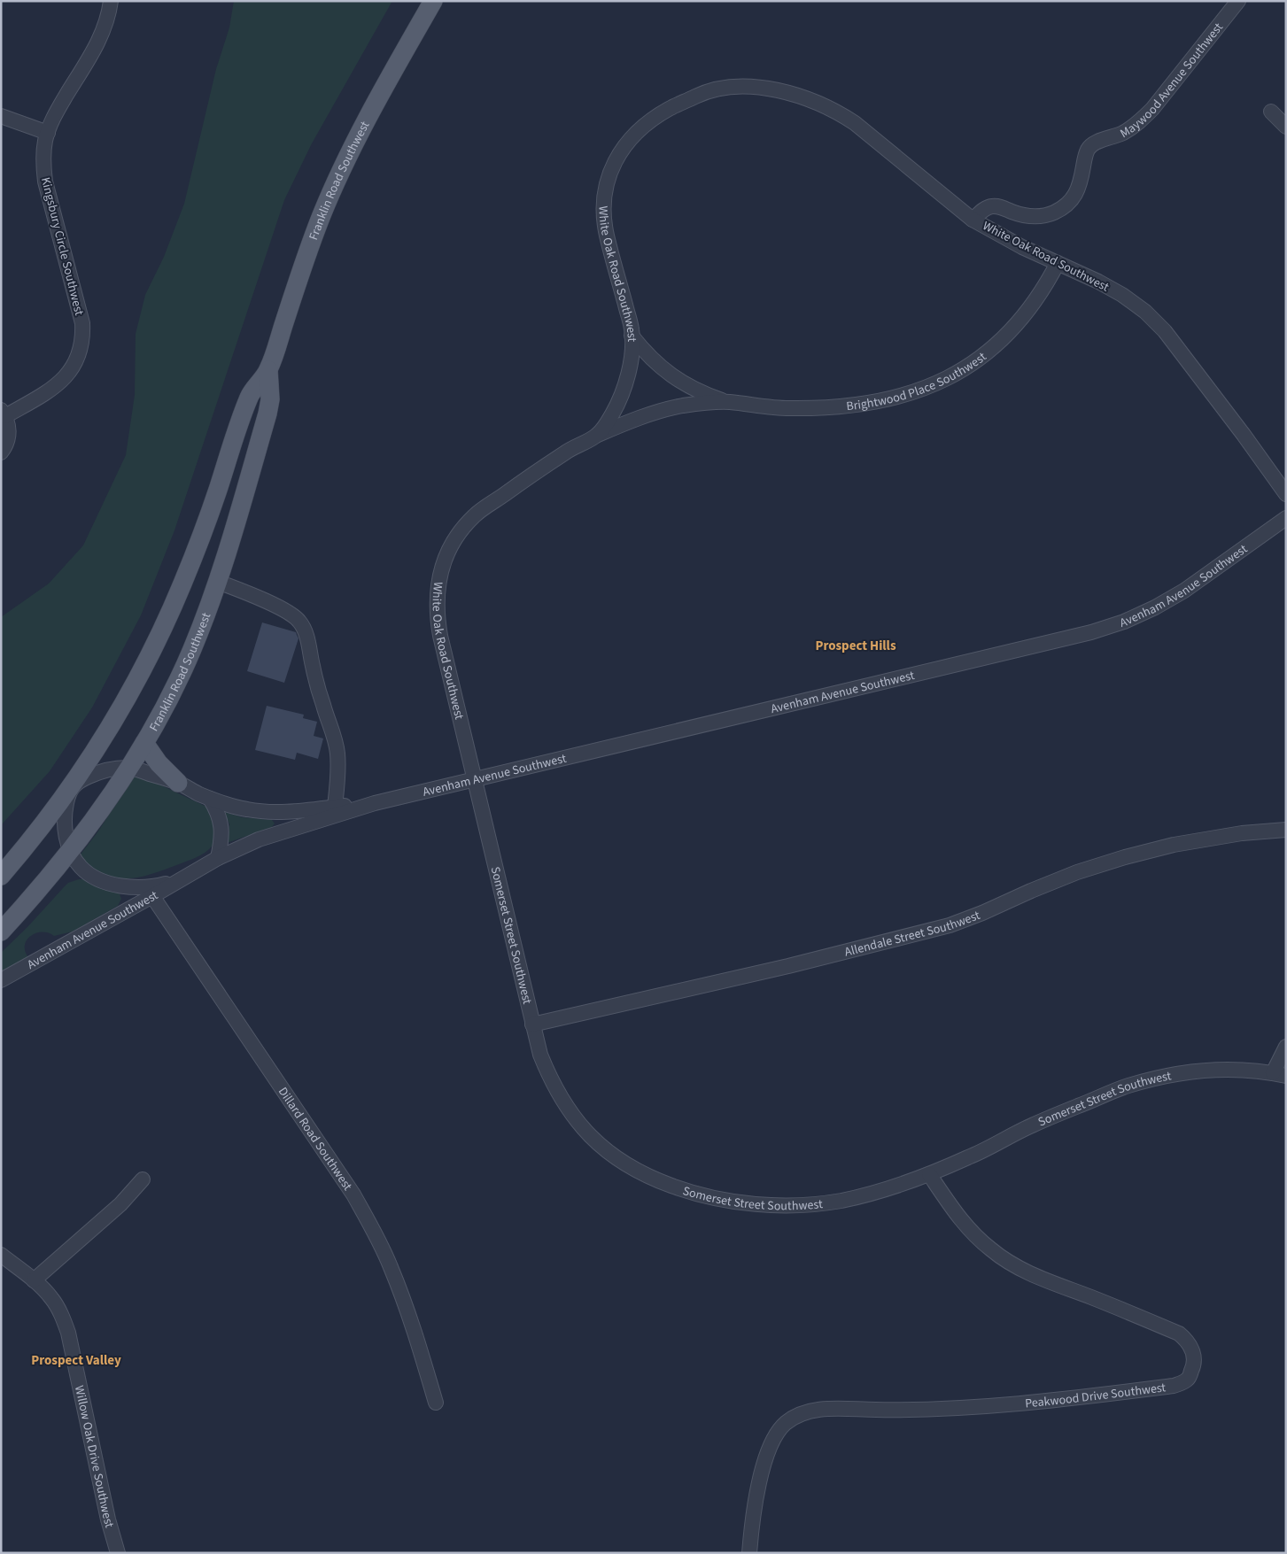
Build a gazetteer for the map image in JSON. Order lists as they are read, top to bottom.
{
  "streets": {
    "main road": ["Franklin Road Southwest"],
    "street": [
      "Maywood Avenue Southwest",
      "Kingsbury Circle Southwest",
      "White Oak Road Southwest",
      "Brightwood Place Southwest",
      "Avenham Avenue Southwest",
      "Allendale Street Southwest",
      "Somerset Street Southwest",
      "Dillard Road Southwest",
      "Peakwood Drive Southwest",
      "Willow Oak Drive Southwest"
    ]
  },
  "crossings": [
    ["Maywood Avenue Southwest", "White Oak Road Southwest"],
    ["Franklin Road Southwest", "Avenham Avenue Southwest"],
    ["White Oak Road Southwest", "Brightwood Place Southwest"],
    ["White Oak Road Southwest", "Avenham Avenue Southwest"],
    ["White Oak Road Southwest", "Somerset Street Southwest"],
    ["Avenham Avenue Southwest", "Somerset Street Southwest"],
    ["Avenham Avenue Southwest", "Dillard Road Southwest"],
    ["Allendale Street Southwest", "Somerset Street Southwest"],
    ["Somerset Street Southwest", "Peakwood Drive Southwest"]
  ],
  "districts": ["Prospect Hills", "Prospect Valley"]
}
